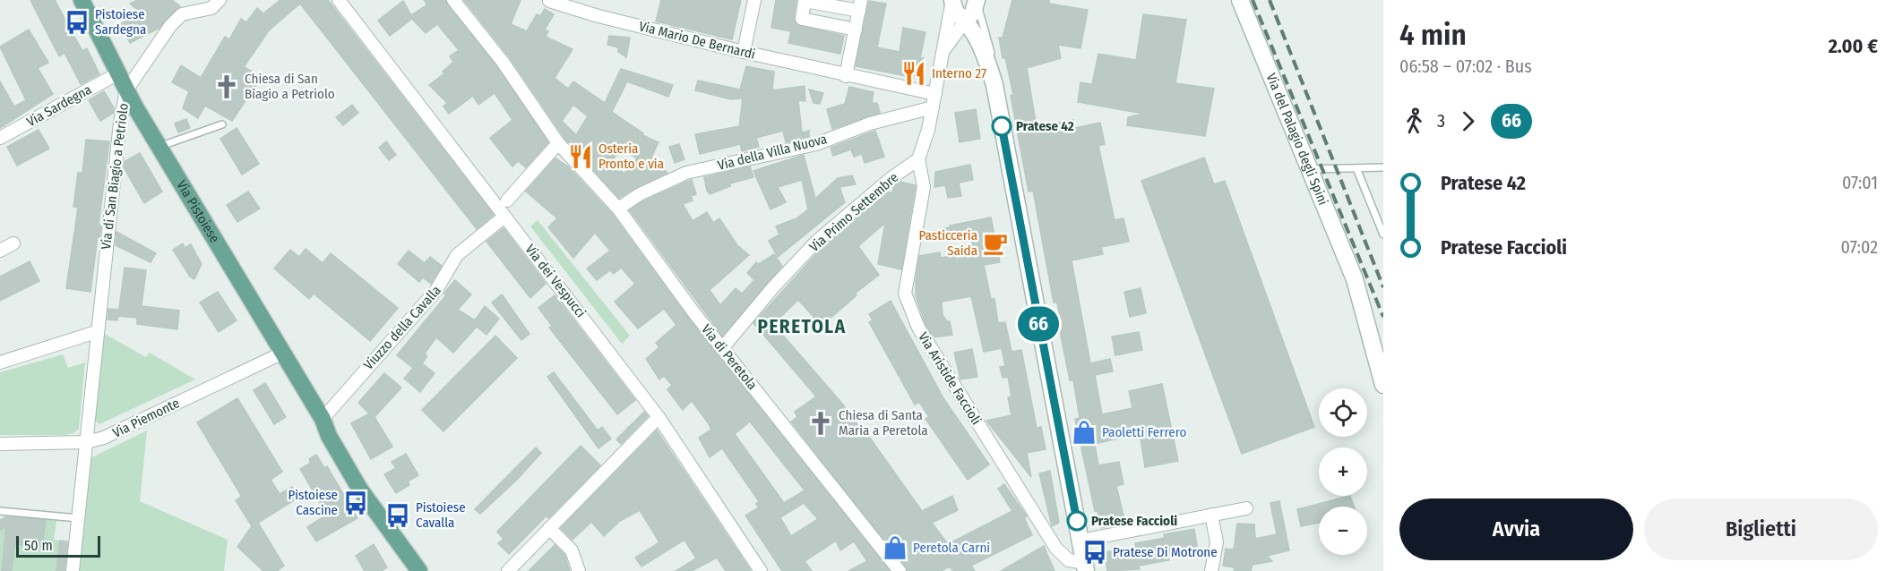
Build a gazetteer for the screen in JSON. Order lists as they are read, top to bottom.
{
  "streets": {
    "main road": ["Via del Palagio degli Spini", "Via Pistoiese"],
    "street": [
      "Via Mario De Bernardi",
      "Via Sardegna",
      "Via della Villa Nuova",
      "Via di San Biagio a Petriolo",
      "Via Primo Settembre",
      "Via dei Vespucci",
      "Viuzzo della Cavalla",
      "Via di Peretola",
      "Via Aristide Faccioli",
      "Via Piemonte"
    ]
  },
  "crossings": [
    ["Via Sardegna", "Via Pistoiese"],
    ["Via della Villa Nuova", "Via di Peretola"],
    ["Via di San Biagio a Petriolo", "Via Pistoiese"],
    ["Via di San Biagio a Petriolo", "Via Piemonte"],
    ["Via Pistoiese", "Viuzzo della Cavalla"],
    ["Via Pistoiese", "Via Piemonte"],
    ["Via Primo Settembre", "Via di Peretola"],
    ["Via Primo Settembre", "Via Aristide Faccioli"],
    ["Via dei Vespucci", "Viuzzo della Cavalla"]
  ],
  "districts": ["PERETOLA"],
  "places": {
    "bus stop": [
      "Pistoiese Sardegna",
      "Pistoiese Cascine",
      "Pistoiese Cavalla",
      "Pratese Di Motrone"
    ],
    "restaurant": ["Interno 27", "Osteria Pronto e via"],
    "church": ["Chiesa di San Biagio a Petriolo", "Chiesa di Santa Maria a Peretola"],
    "other": ["Pratese 42", "Pratese Faccioli"],
    "cafe": ["Pasticceria Saida"],
    "shop": ["Paoletti Ferrero", "Peretola Carni"]
  },
  "lines": ["bus line 66"],
  "scale_bar": "50 m",
  "page": {
    "on_map": "66",
    "heading": ["4 min", "06:58 – 07:02 · Bus", "2.00 €"],
    "legs": ["3", "66"],
    "list": [
      {
        "name": "Pratese 42",
        "value": "07:01"
      },
      {
        "name": "Pratese Faccioli",
        "value": "07:02"
      }
    ],
    "map_buttons": ["+", "−"],
    "buttons": ["Avvia", "Biglietti"],
    "scale": "50 m"
  }
}
